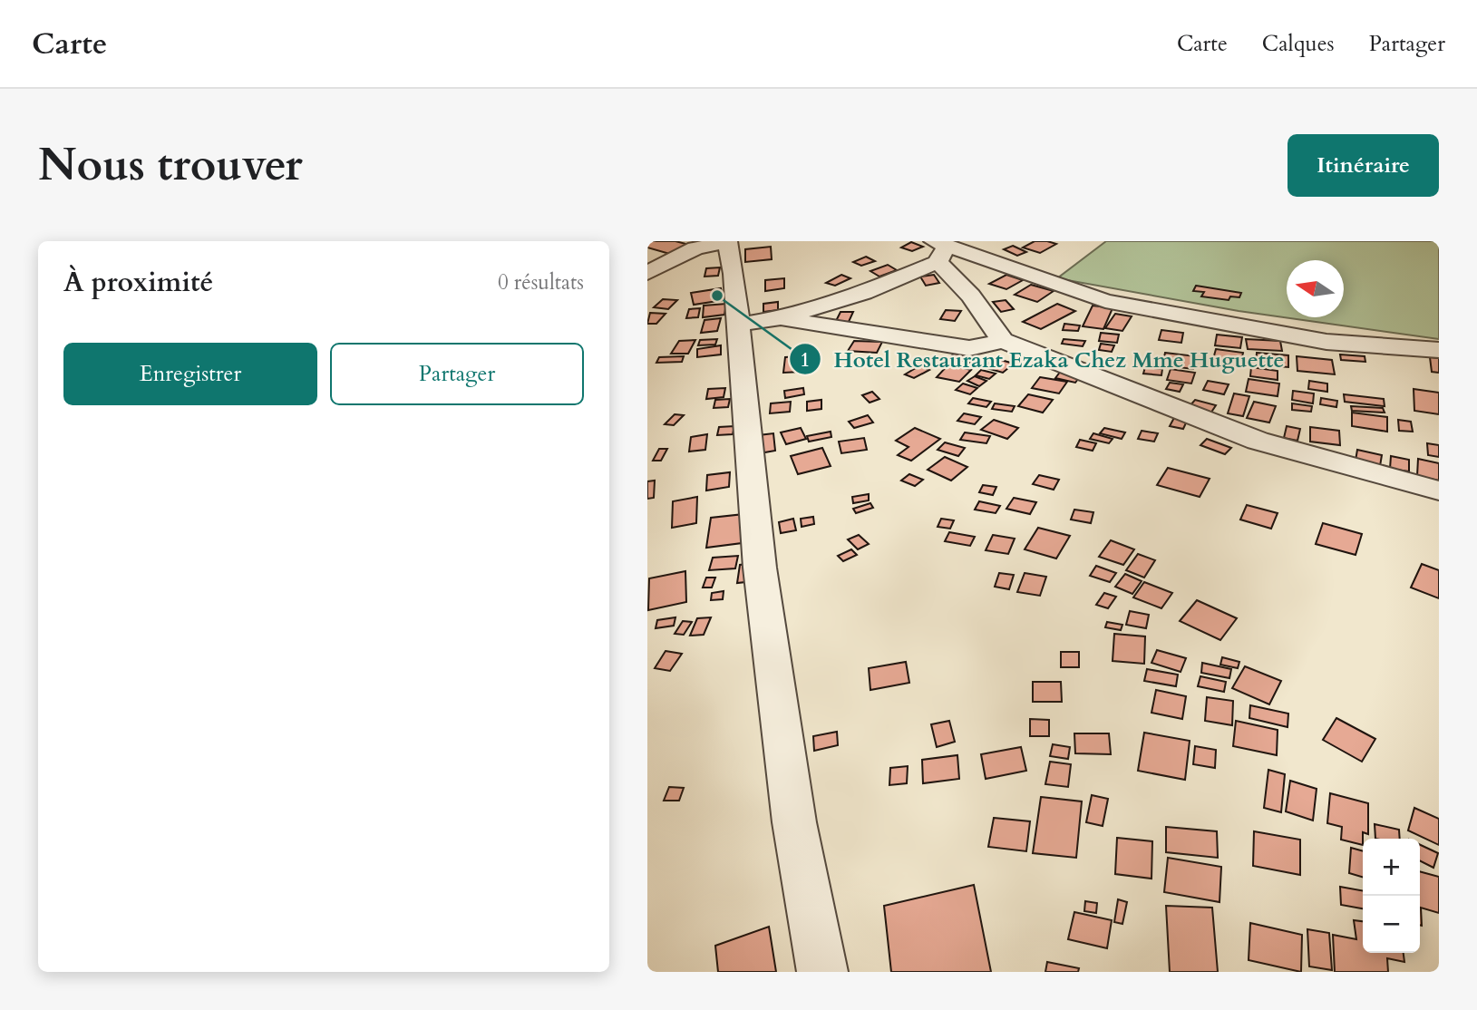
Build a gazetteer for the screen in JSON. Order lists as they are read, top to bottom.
{
  "places": ["Hotel Restaurant Ezaka Chez Mme Huguette"],
  "north": "left",
  "page": {
    "header": "Carte",
    "nav": ["Carte", "Calques", "Partager"],
    "buttons": [
      "Itinéraire",
      ["Enregistrer", "Partager"]
    ],
    "title": "Nous trouver",
    "heading": ["À proximité", "0 résultats"],
    "map_buttons": ["+", "−"]
  }
}
